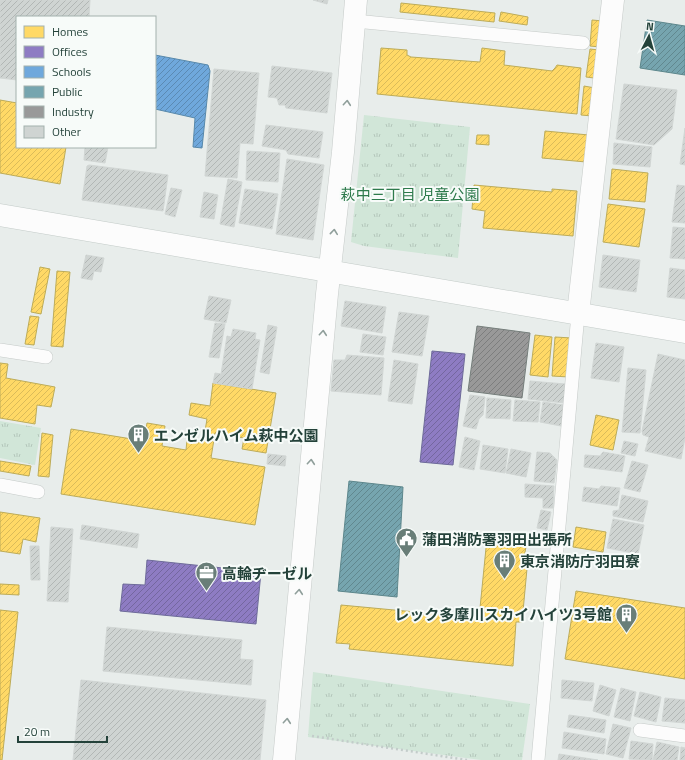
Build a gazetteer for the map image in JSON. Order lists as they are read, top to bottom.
{
  "parks": ["萩中三丁目 児童公園"],
  "places": {
    "building": ["エンゼルハイム萩中公園", "東京消防庁羽田寮", "レック多摩川スカイハイツ3号館"],
    "public building": ["蒲田消防署羽田出張所"],
    "office": ["高輪ヂーゼル"]
  },
  "legend": [
    "Homes",
    "Offices",
    "Schools",
    "Public",
    "Industry",
    "Other"
  ],
  "scale_bar": "20 m",
  "north": "top"
}
